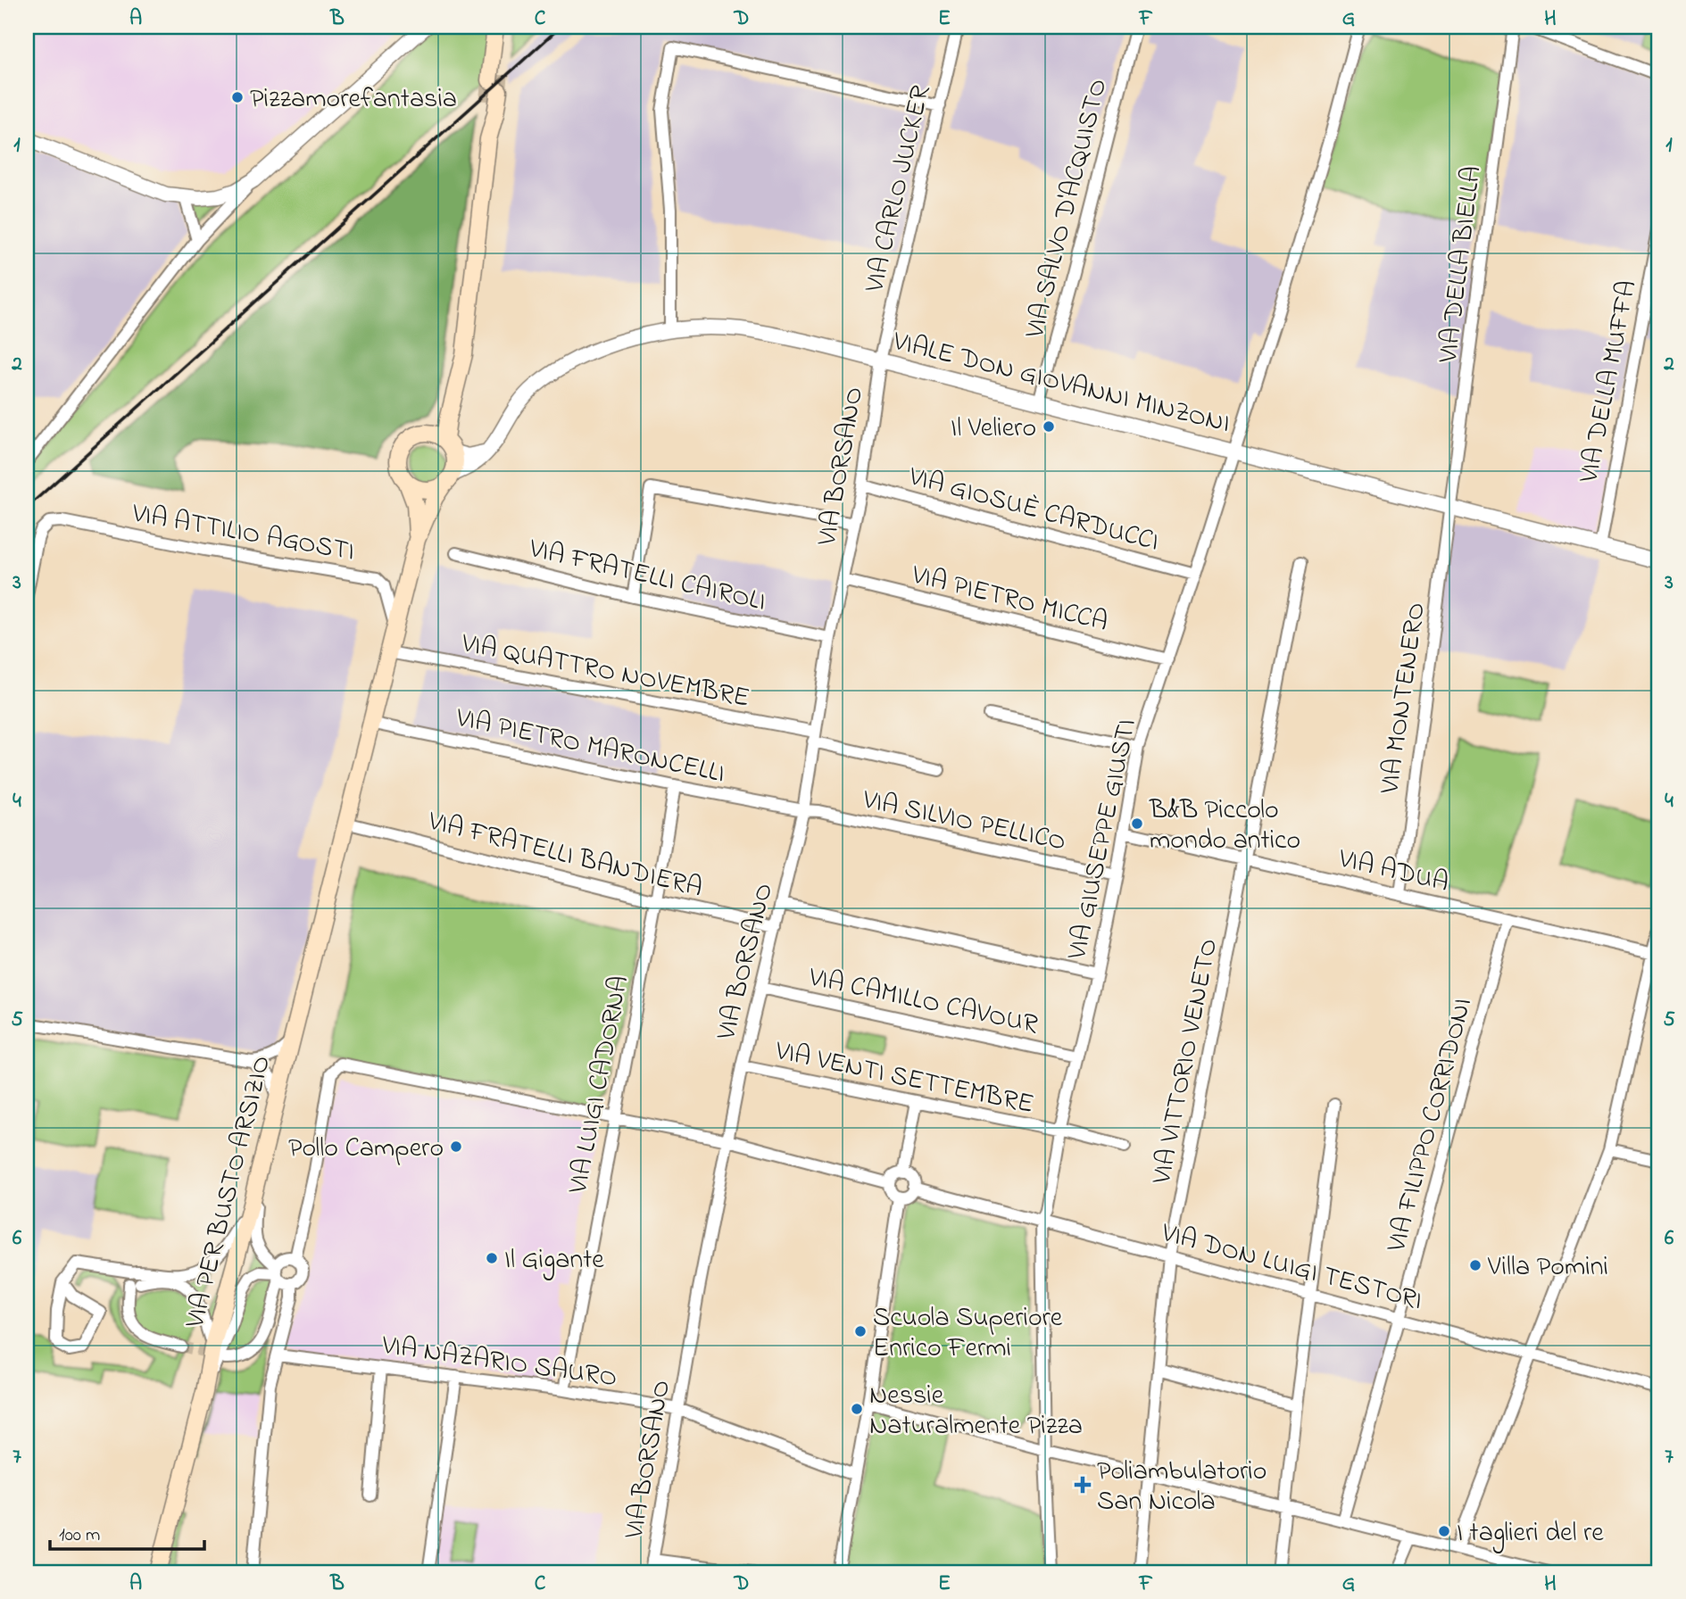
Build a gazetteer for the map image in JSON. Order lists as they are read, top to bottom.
{
  "streets": {
    "main road": ["VIA PER BUSTO ARSIZIO"],
    "street": [
      "VIA CARLO JUCKER",
      "VIA SALVO D'ACQUISTO",
      "VIA DELLA BIELLA",
      "VIALE DON GIOVANNI MINZONI",
      "VIA DELLA MUFFA",
      "VIA BORSANO",
      "VIA GIOSUÈ CARDUCCI",
      "VIA ATTILIO AGOSTI",
      "VIA FRATELLI CAIROLI",
      "VIA PIETRO MICCA",
      "VIA QUATTRO NOVEMBRE",
      "VIA MONTENERO",
      "VIA PIETRO MARONCELLI",
      "VIA SILVIO PELLICO",
      "VIA GIUSEPPE GIUSTI",
      "VIA FRATELLI BANDIERA",
      "VIA ADUA",
      "VIA CAMILLO CAVOUR",
      "VIA VITTORIO VENETO",
      "VIA VENTI SETTEMBRE",
      "VIA LUIGI CADORNA",
      "VIA FILIPPO CORRIDONI",
      "VIA DON LUIGI TESTORI",
      "VIA NAZARIO SAURO"
    ]
  },
  "crossings": [
    ["VIA CARLO JUCKER", "VIALE DON GIOVANNI MINZONI"],
    ["VIA CARLO JUCKER", "VIA BORSANO"],
    ["VIA SALVO D'ACQUISTO", "VIALE DON GIOVANNI MINZONI"],
    ["VIA DELLA BIELLA", "VIALE DON GIOVANNI MINZONI"],
    ["VIA DELLA BIELLA", "VIA MONTENERO"],
    ["VIALE DON GIOVANNI MINZONI", "VIA DELLA MUFFA"],
    ["VIALE DON GIOVANNI MINZONI", "VIA BORSANO"],
    ["VIALE DON GIOVANNI MINZONI", "VIA MONTENERO"],
    ["VIALE DON GIOVANNI MINZONI", "VIA GIUSEPPE GIUSTI"],
    ["VIA BORSANO", "VIA GIOSUÈ CARDUCCI"],
    ["VIA BORSANO", "VIA FRATELLI CAIROLI"],
    ["VIA BORSANO", "VIA PIETRO MICCA"],
    ["VIA BORSANO", "VIA QUATTRO NOVEMBRE"],
    ["VIA BORSANO", "VIA PIETRO MARONCELLI"],
    ["VIA BORSANO", "VIA SILVIO PELLICO"],
    ["VIA BORSANO", "VIA FRATELLI BANDIERA"],
    ["VIA BORSANO", "VIA CAMILLO CAVOUR"],
    ["VIA BORSANO", "VIA VENTI SETTEMBRE"],
    ["VIA BORSANO", "VIA NAZARIO SAURO"],
    ["VIA GIOSUÈ CARDUCCI", "VIA GIUSEPPE GIUSTI"],
    ["VIA PIETRO MICCA", "VIA GIUSEPPE GIUSTI"],
    ["VIA MONTENERO", "VIA ADUA"],
    ["VIA PIETRO MARONCELLI", "VIA SILVIO PELLICO"],
    ["VIA PIETRO MARONCELLI", "VIA LUIGI CADORNA"],
    ["VIA SILVIO PELLICO", "VIA GIUSEPPE GIUSTI"],
    ["VIA GIUSEPPE GIUSTI", "VIA ADUA"],
    ["VIA GIUSEPPE GIUSTI", "VIA CAMILLO CAVOUR"],
    ["VIA GIUSEPPE GIUSTI", "VIA VENTI SETTEMBRE"],
    ["VIA GIUSEPPE GIUSTI", "VIA DON LUIGI TESTORI"],
    ["VIA FRATELLI BANDIERA", "VIA LUIGI CADORNA"],
    ["VIA FRATELLI BANDIERA", "VIA PER BUSTO ARSIZIO"],
    ["VIA ADUA", "VIA VITTORIO VENETO"],
    ["VIA ADUA", "VIA FILIPPO CORRIDONI"],
    ["VIA VITTORIO VENETO", "VIA DON LUIGI TESTORI"],
    ["VIA LUIGI CADORNA", "VIA NAZARIO SAURO"],
    ["VIA FILIPPO CORRIDONI", "VIA DON LUIGI TESTORI"]
  ],
  "places": {
    "other": [
      "Pizzamorefantasia",
      "Il Veliero",
      "B&B Piccolo mondo antico",
      "Pollo Campero",
      "Il Gigante",
      "Villa Pomini",
      "Scuola Superiore Enrico Fermi",
      "Nessie Naturalmente Pizza",
      "I taglieri del re"
    ],
    "health": ["Poliambulatorio San Nicola"]
  },
  "scale_bar": "100 m",
  "grid": {
    "columns": [
      "A",
      "B",
      "C",
      "D",
      "E",
      "F",
      "G",
      "H"
    ],
    "rows": [
      "1",
      "2",
      "3",
      "4",
      "5",
      "6",
      "7"
    ]
  }
}
